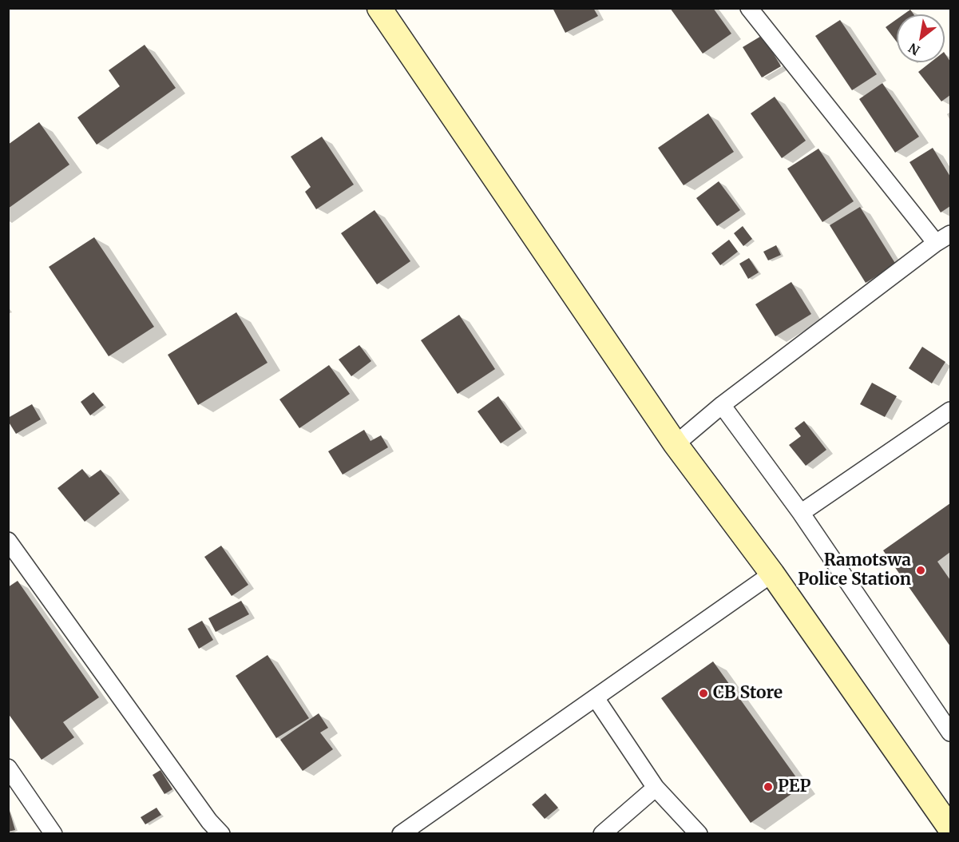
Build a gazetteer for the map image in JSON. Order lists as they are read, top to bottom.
{
  "places": ["Ramotswa Police Station", "CB Store", "PEP"],
  "north": "bottom left"
}
